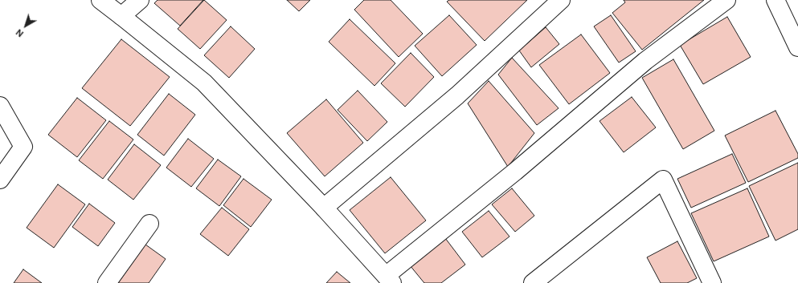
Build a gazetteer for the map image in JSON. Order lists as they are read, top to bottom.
{
  "north": "bottom left"
}
